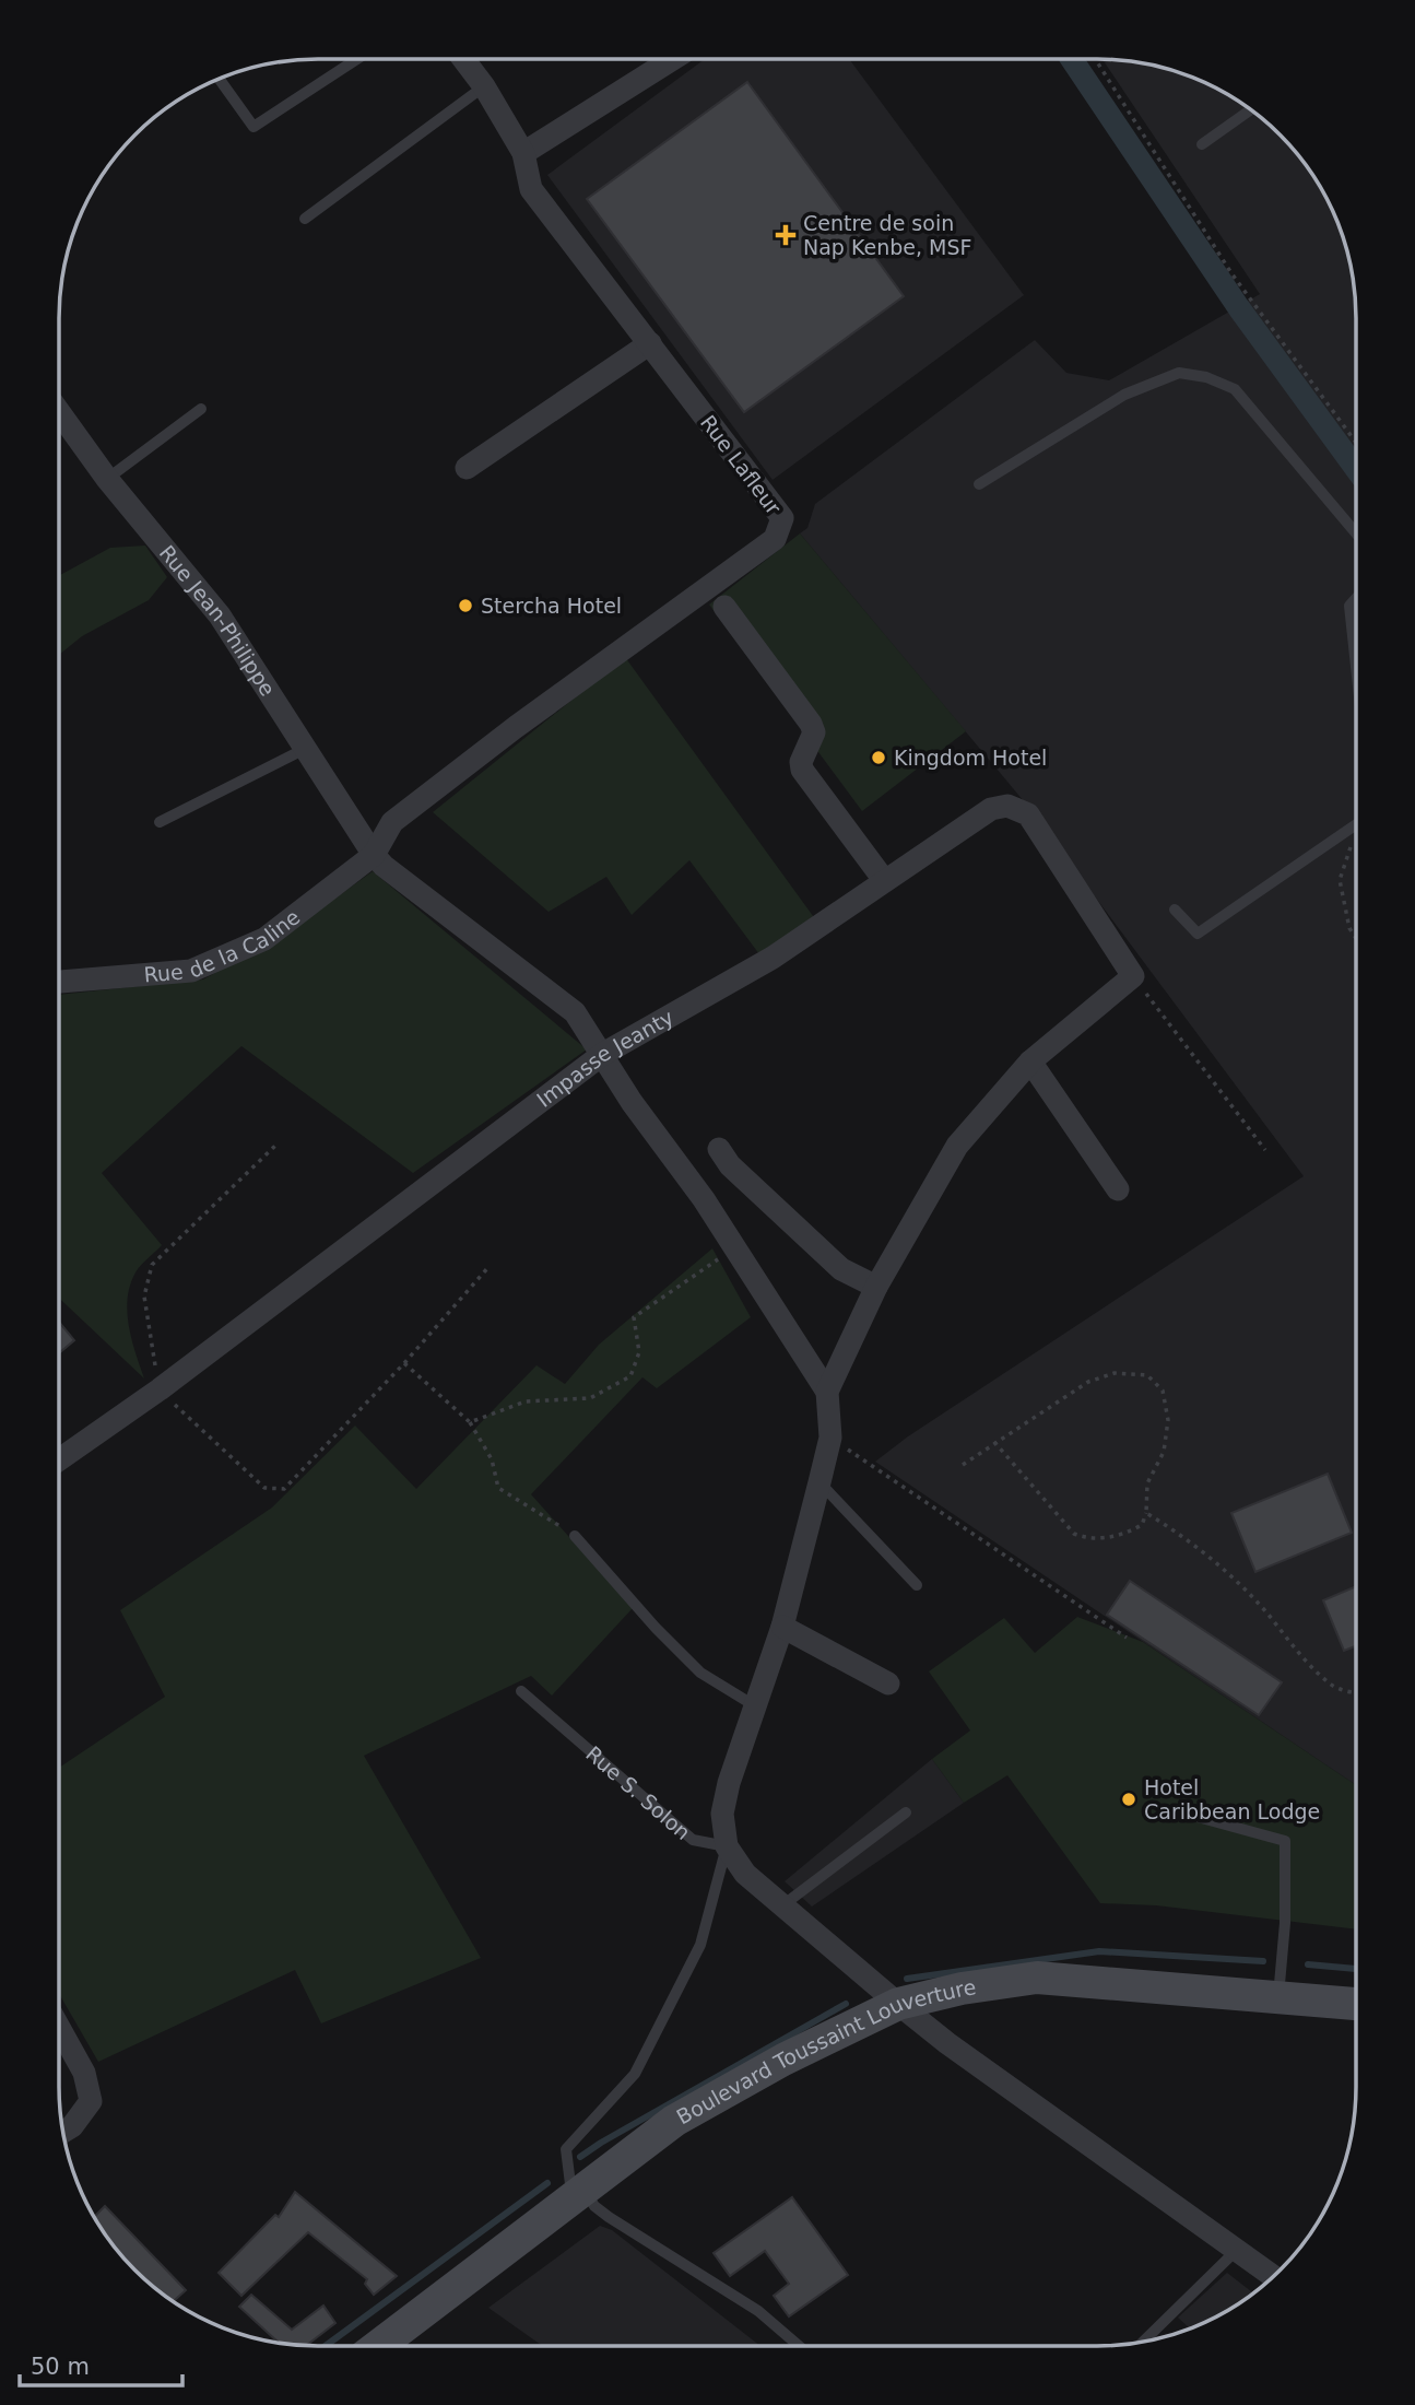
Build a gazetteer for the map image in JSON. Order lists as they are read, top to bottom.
{
  "streets": {
    "main road": ["Boulevard Toussaint Louverture"],
    "street": [
      "Rue Lafleur",
      "Rue Jean-Philippe",
      "Rue de la Caline",
      "Impasse Jeanty"
    ],
    "lane": ["Rue S. Solon"]
  },
  "crossings": [
    ["Rue Lafleur", "Rue Jean-Philippe"],
    ["Rue Lafleur", "Rue de la Caline"],
    ["Rue Jean-Philippe", "Rue de la Caline"],
    ["Rue Jean-Philippe", "Impasse Jeanty"]
  ],
  "places": {
    "health": ["Centre de soin Nap Kenbe, MSF"],
    "other": ["Stercha Hotel", "Kingdom Hotel", "Hotel Caribbean Lodge"]
  },
  "scale_bar": "50 m"
}
